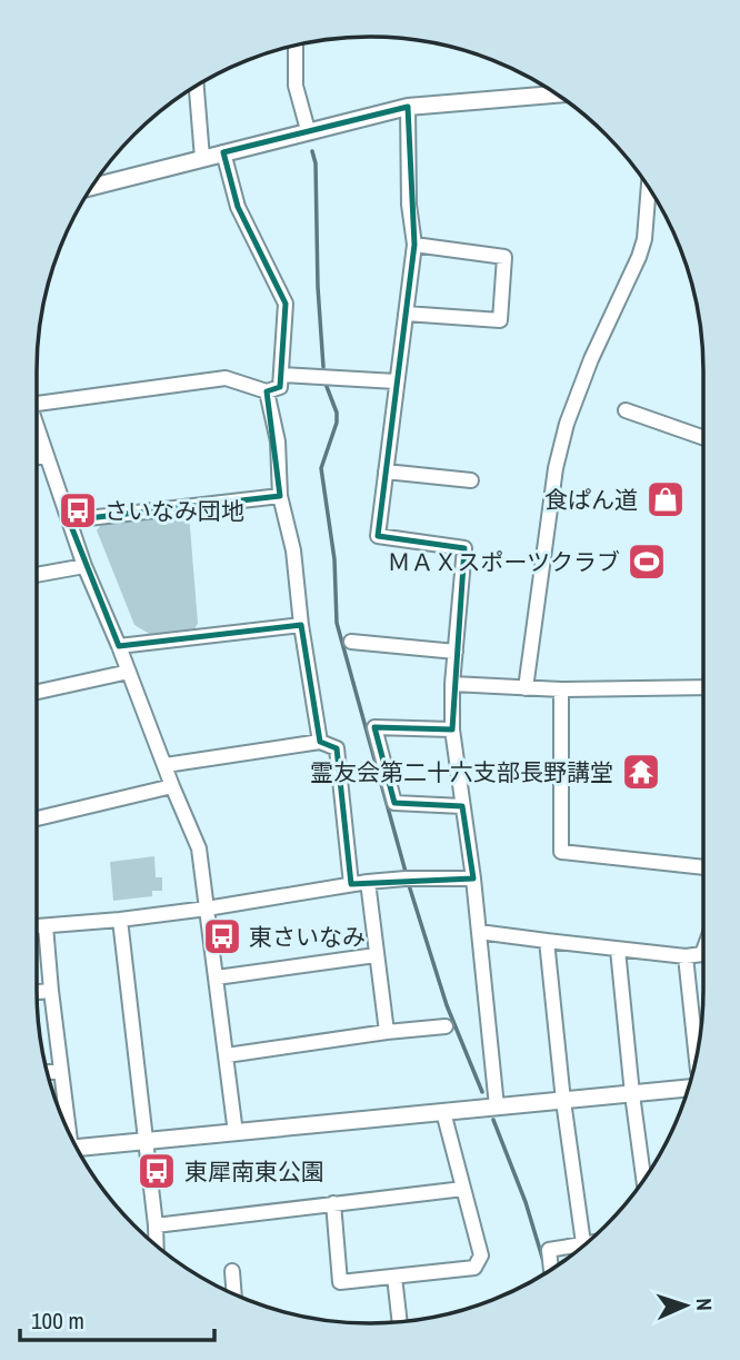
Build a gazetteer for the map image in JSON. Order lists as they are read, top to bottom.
{
  "places": {
    "shop": ["食ぱん道"],
    "bus stop": ["さいなみ団地", "東さいなみ", "東犀南東公園"],
    "sports": ["ＭＡＸスポーツクラブ"],
    "temple": ["霊友会第二十六支部長野講堂"]
  },
  "scale_bar": "100 m",
  "north": "right"
}
